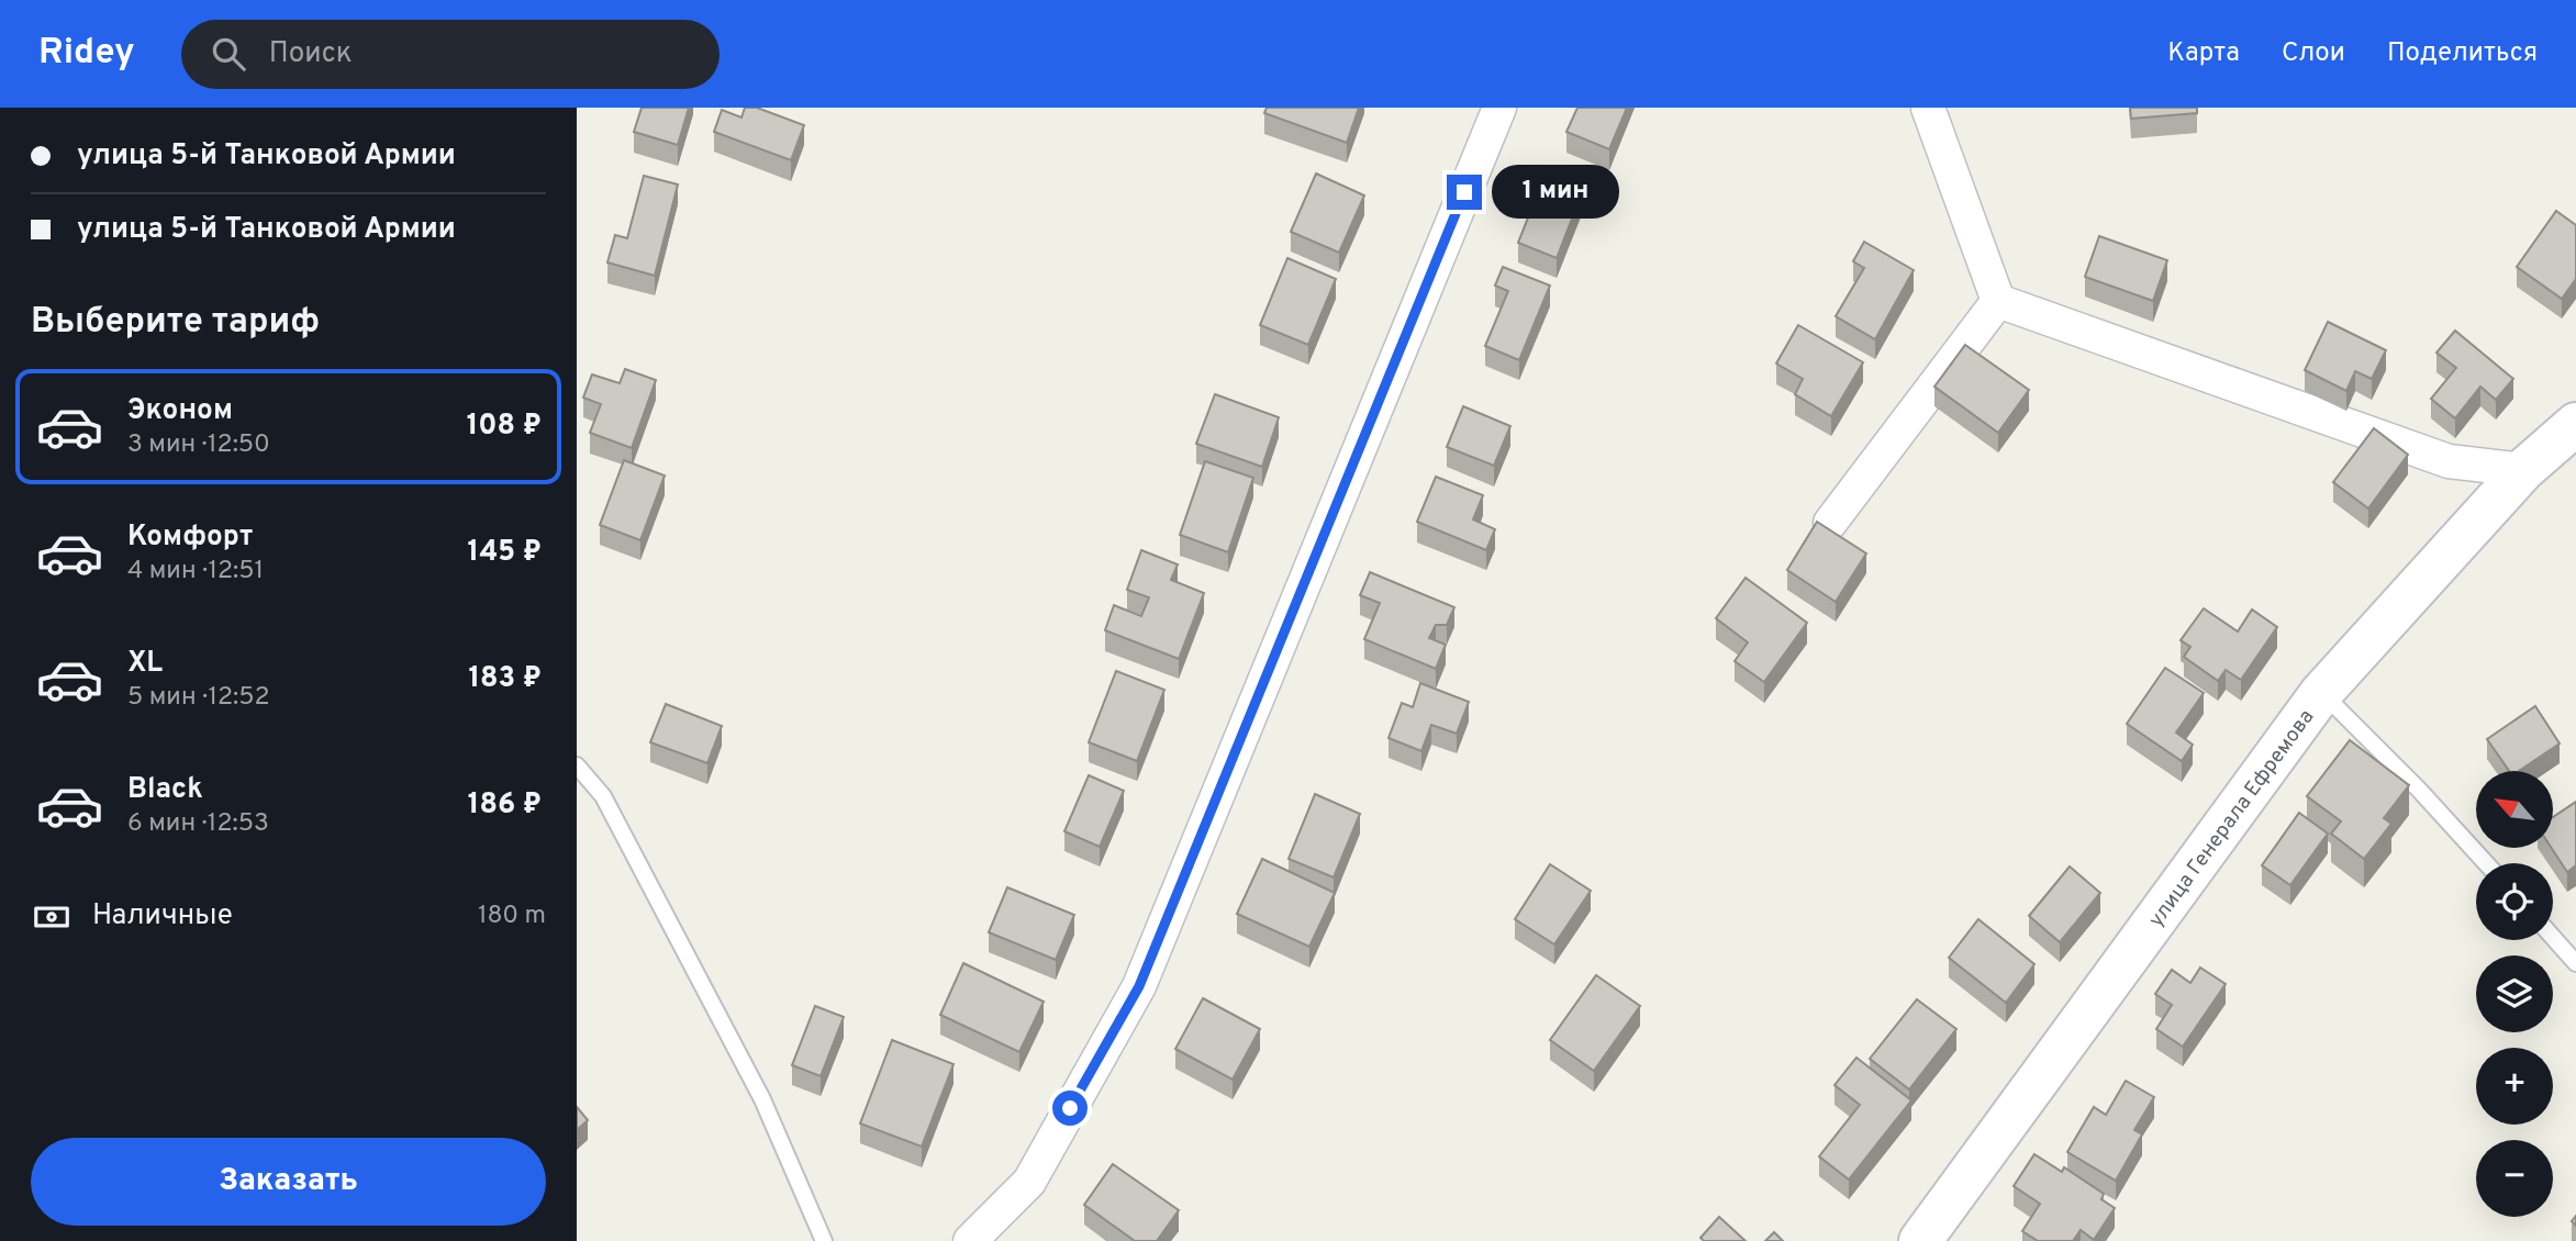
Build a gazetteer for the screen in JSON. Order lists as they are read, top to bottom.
{
  "streets": {
    "street": ["улица Генерала Ефремова"]
  },
  "north": "top left",
  "page": {
    "header": "Ridey",
    "search": "Поиск",
    "nav": ["Карта", "Слои", "Поделиться"],
    "banner": ["улица 5-й Танковой Армии", "улица 5-й Танковой Армии"],
    "bubble": "1 мин",
    "heading": "Выберите тариф",
    "list": [
      {
        "name": "Эконом",
        "note": "3 мин · 12:50",
        "value": "108 ₽"
      },
      {
        "name": "Комфорт",
        "note": "4 мин · 12:51",
        "value": "145 ₽"
      },
      {
        "name": "XL",
        "note": "5 мин · 12:52",
        "value": "183 ₽"
      },
      {
        "name": "Black",
        "note": "6 мин · 12:53",
        "value": "186 ₽"
      }
    ],
    "map_buttons": ["+", "−"],
    "pay": ["Наличные", "180 m"],
    "buttons": "Заказать"
  }
}
